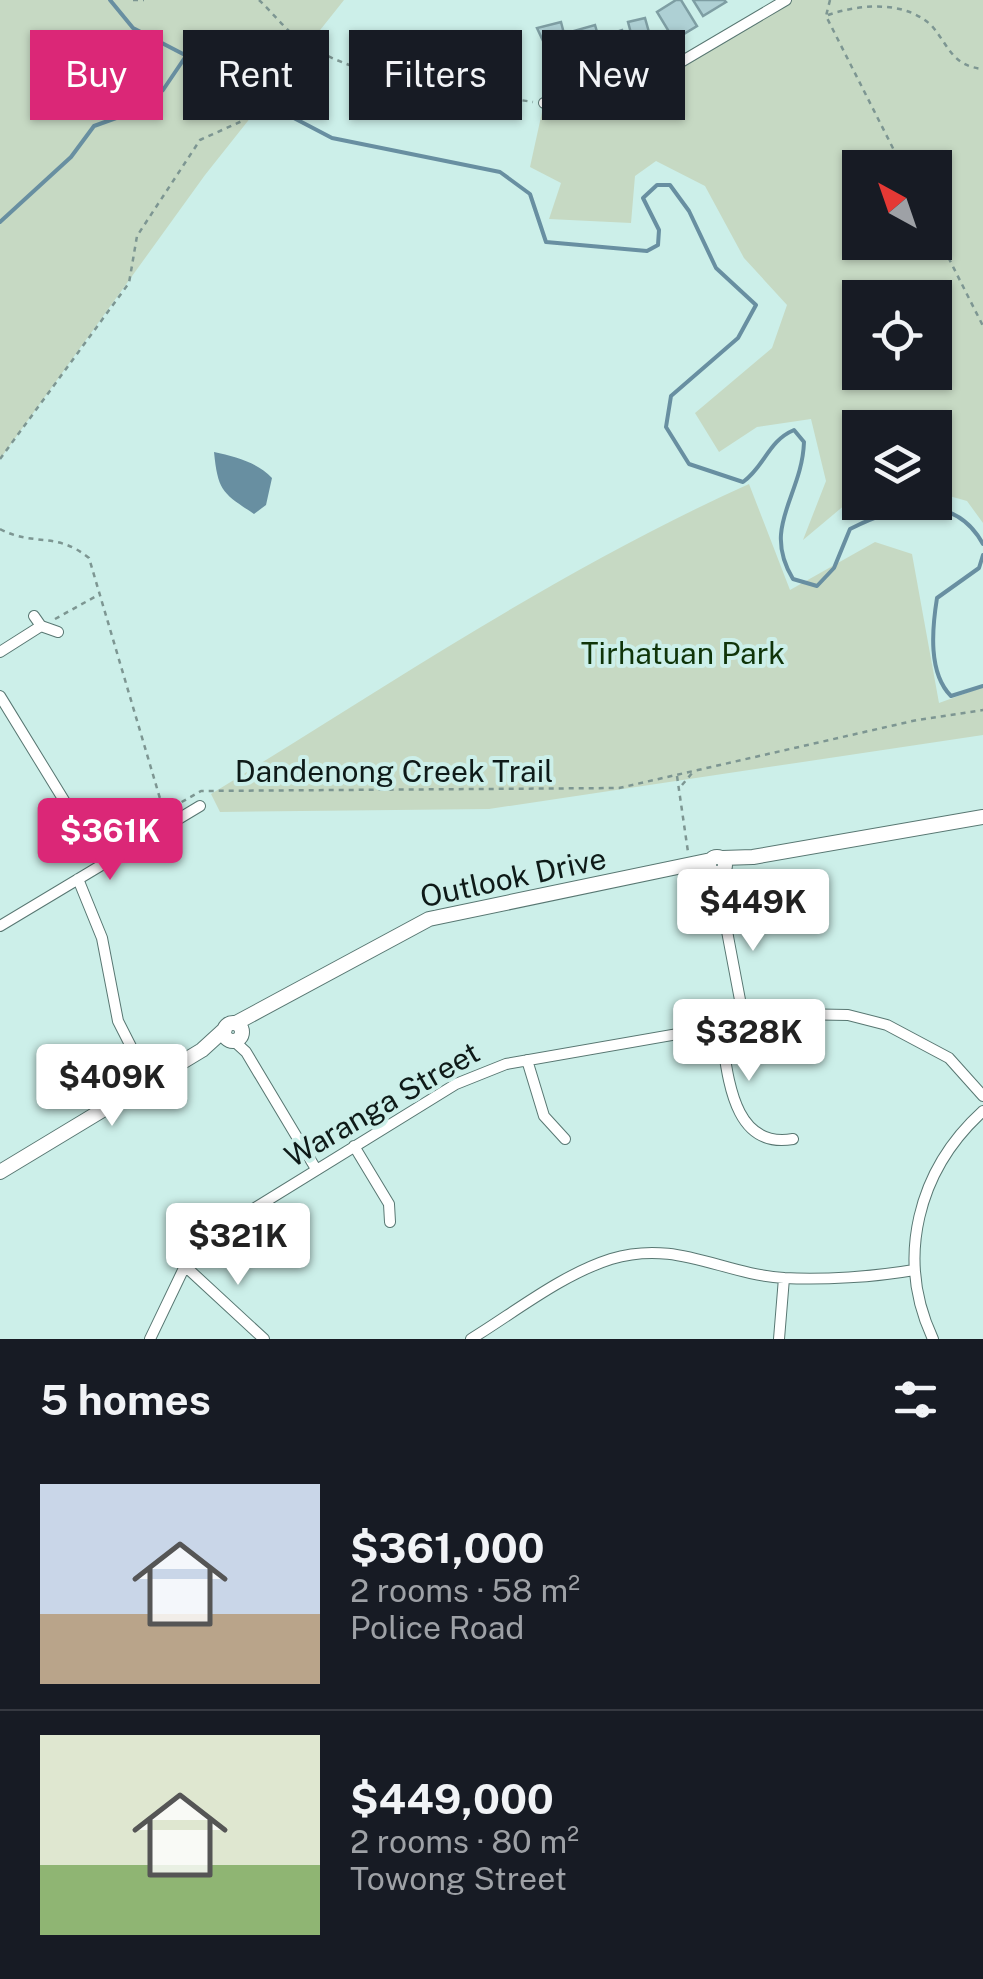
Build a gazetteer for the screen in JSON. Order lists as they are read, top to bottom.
{
  "streets": {
    "street": ["Outlook Drive", "Waranga Street"],
    "path": ["Dandenong Creek Trail"]
  },
  "parks": ["Tirhatuan Park"],
  "north": "top left",
  "page": {
    "chip": [
      "Buy",
      "Rent",
      "Filters",
      "New"
    ],
    "price": [
      "$361K",
      "$449K",
      "$328K",
      "$409K",
      "$321K"
    ],
    "heading": "5 homes",
    "list": [
      {
        "name": "$361,000",
        "note": "2 rooms · 58 m² · Police Road"
      },
      {
        "name": "$449,000",
        "note": "2 rooms · 80 m² · Towong Street"
      }
    ]
  }
}
